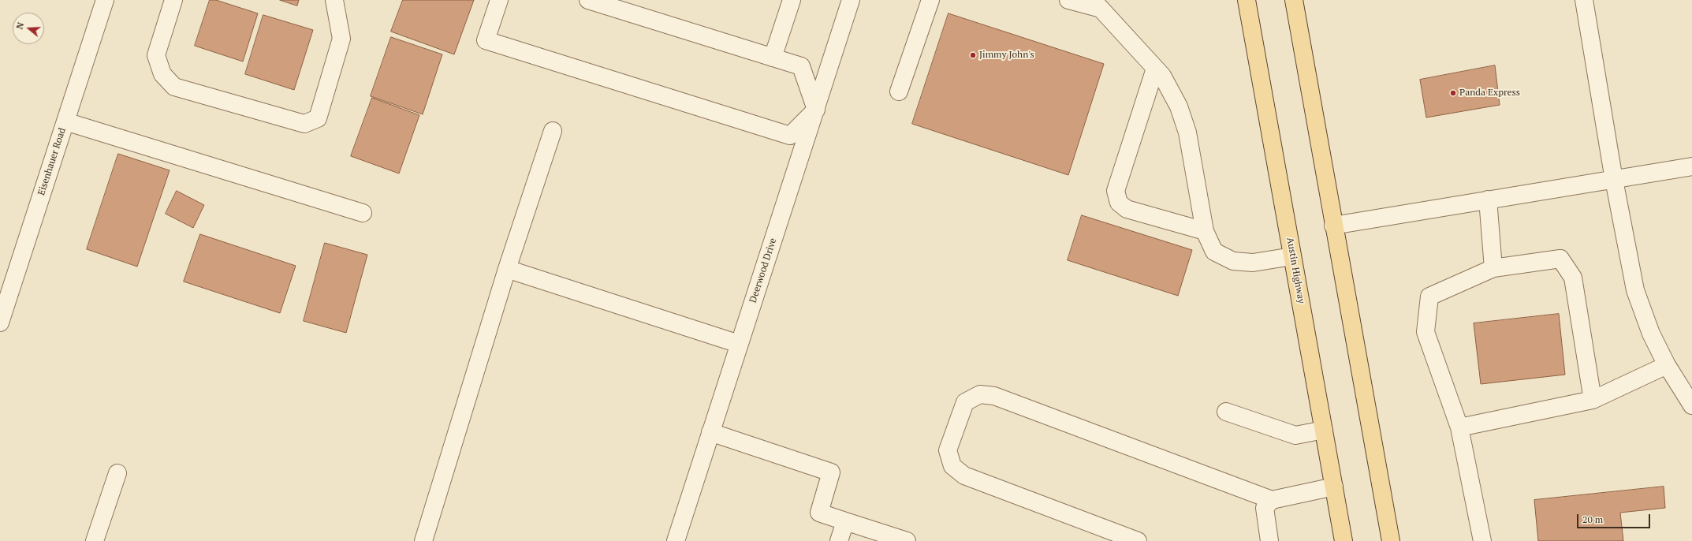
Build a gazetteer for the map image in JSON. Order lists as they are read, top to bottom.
{
  "streets": {
    "main road": ["Austin Highway"],
    "street": ["Eisenhauer Road", "Deerwood Drive"]
  },
  "places": ["Jimmy John's", "Panda Express"],
  "scale_bar": "20 m",
  "north": "left"
}
